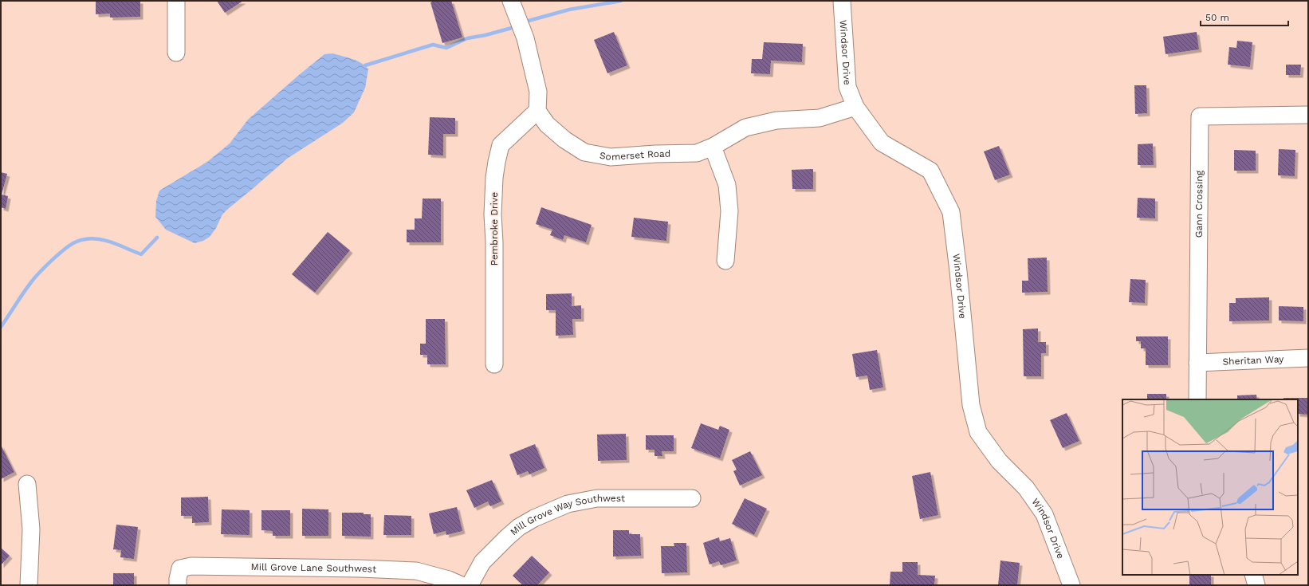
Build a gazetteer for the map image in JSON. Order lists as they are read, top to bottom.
{
  "streets": {
    "street": [
      "Windsor Drive",
      "Somerset Road",
      "Gann Crossing",
      "Pembroke Drive",
      "Sheritan Way",
      "Mill Grove Way Southwest",
      "Mill Grove Lane Southwest"
    ]
  },
  "crossings": [
    ["Windsor Drive", "Somerset Road"],
    ["Somerset Road", "Pembroke Drive"],
    ["Gann Crossing", "Sheritan Way"]
  ],
  "scale_bar": "50 m"
}
